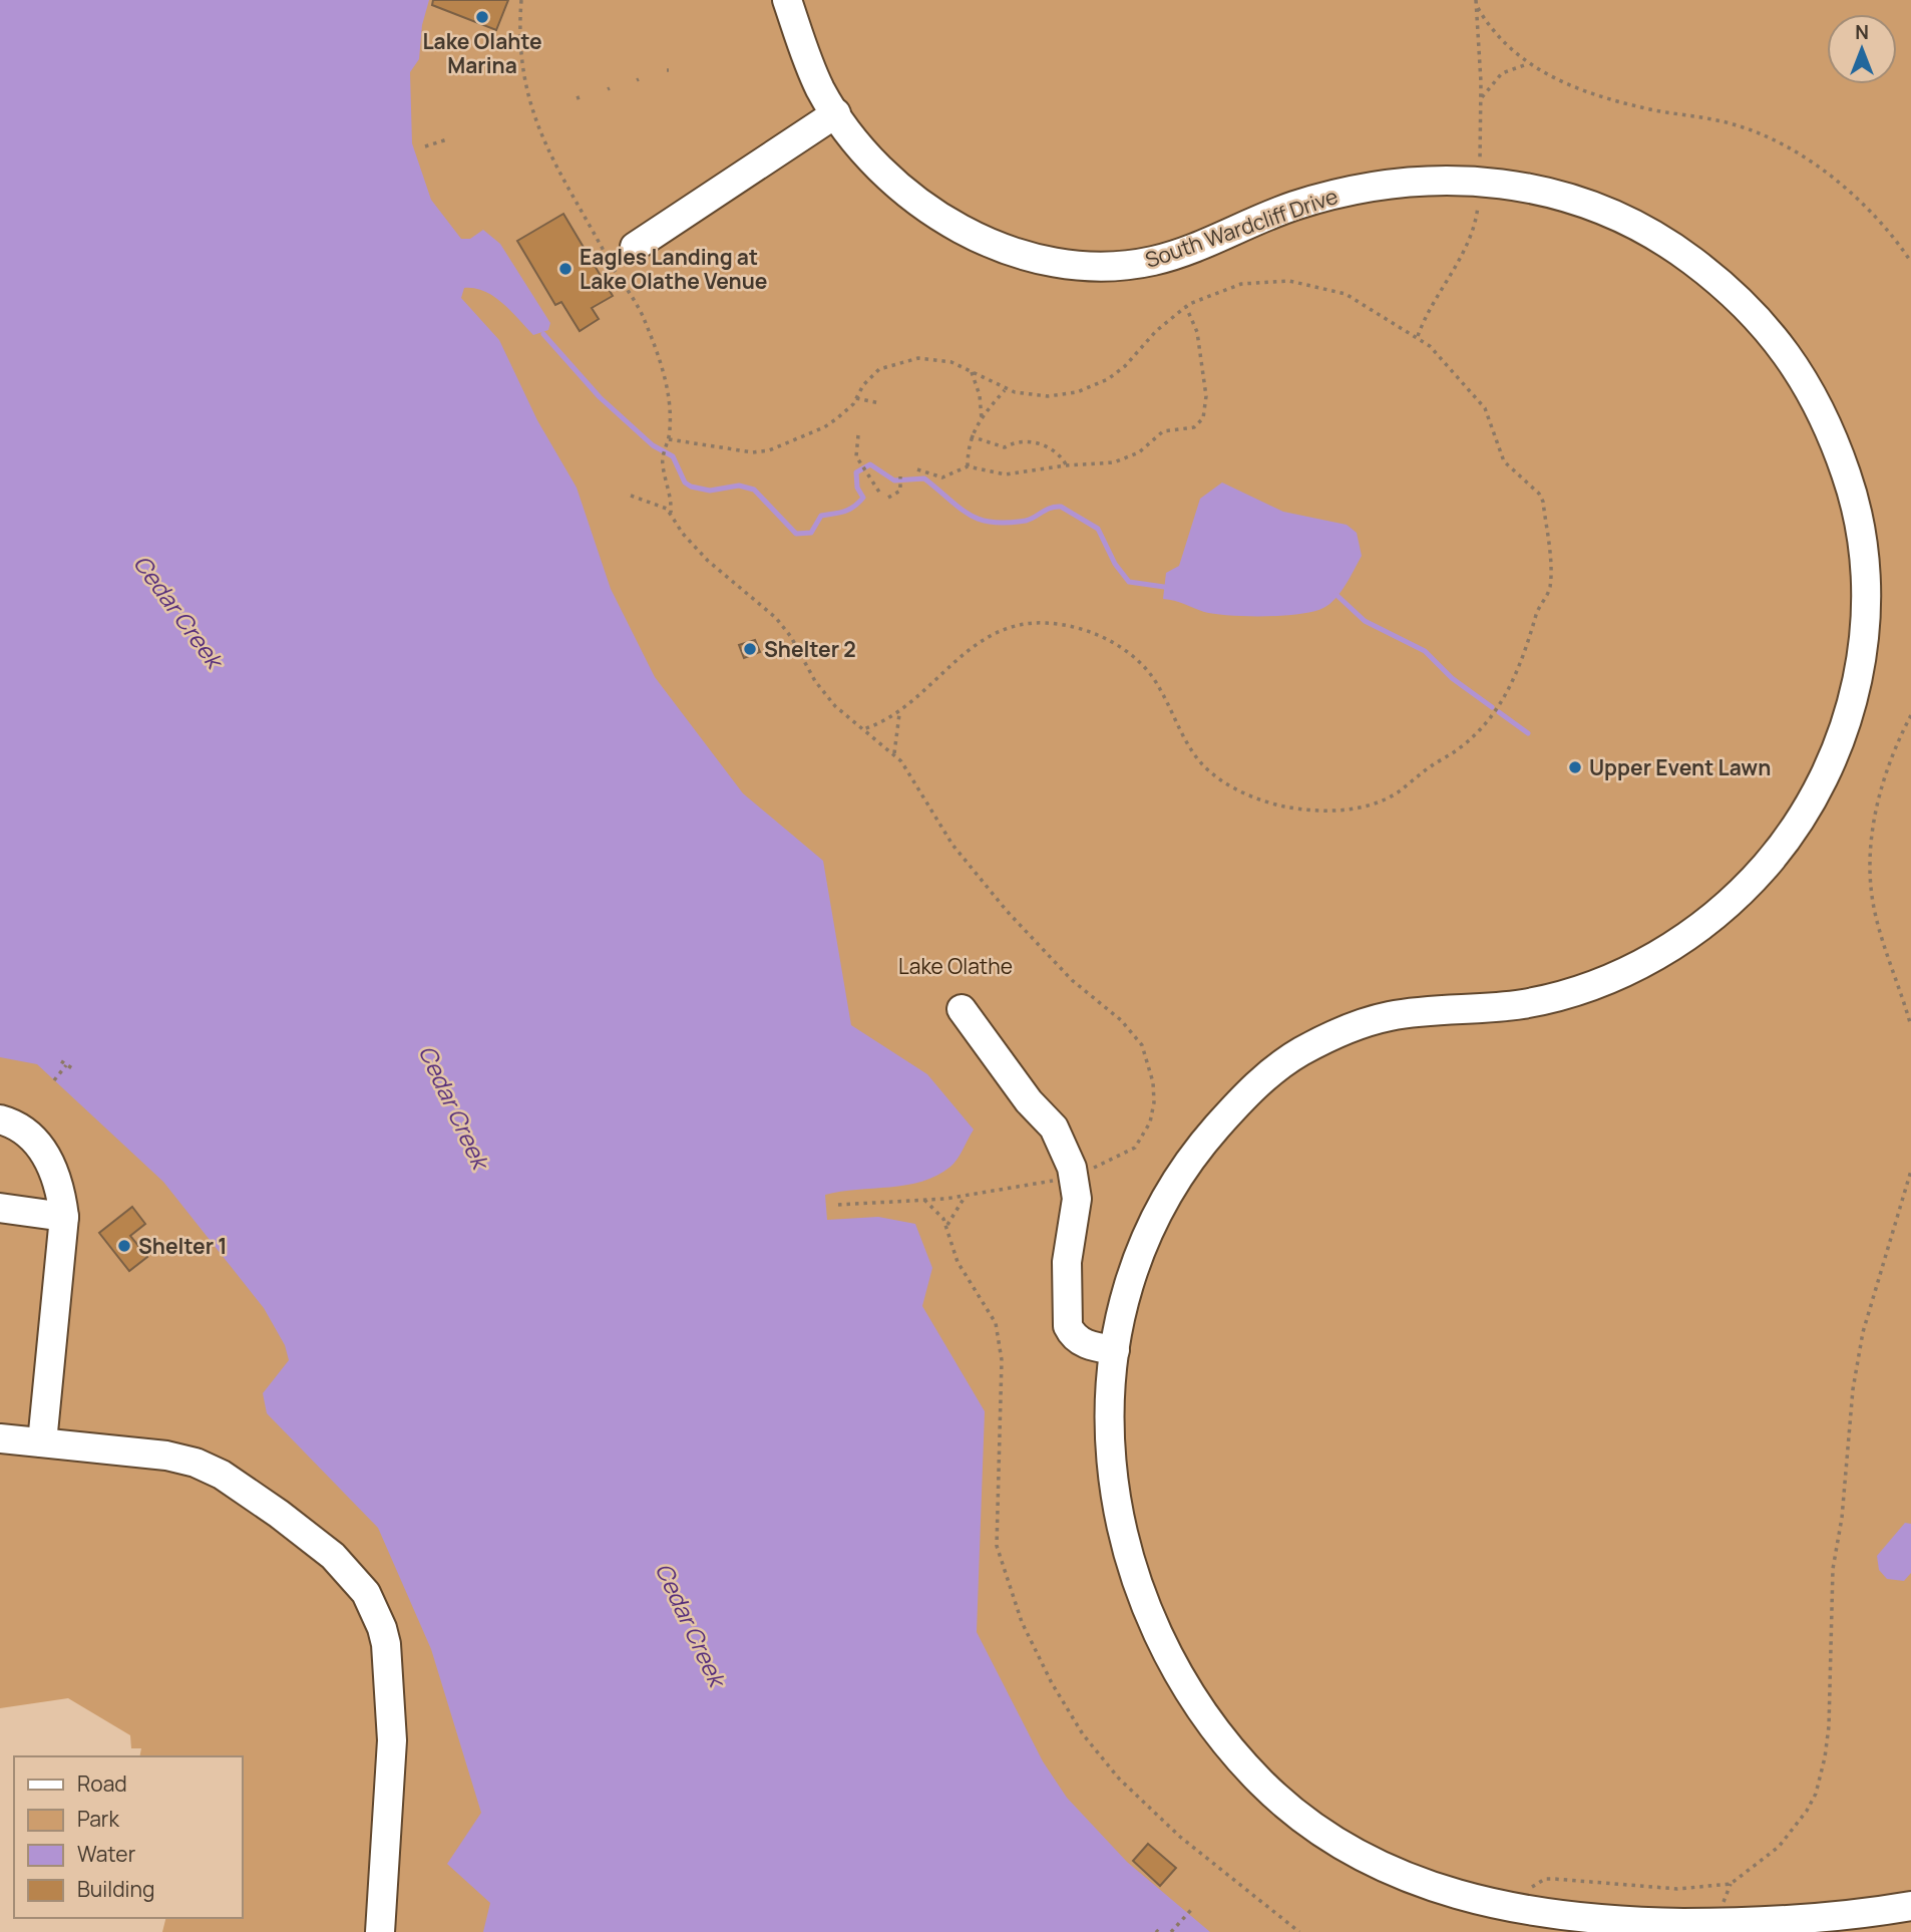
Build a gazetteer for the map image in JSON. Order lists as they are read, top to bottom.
{
  "streets": {
    "street": ["South Wardcliff Drive"]
  },
  "water": ["Cedar Creek"],
  "parks": ["Lake Olathe"],
  "places": [
    "Lake Olahte Marina",
    "Eagles Landing at Lake Olathe Venue",
    "Shelter 2",
    "Upper Event Lawn",
    "Shelter 1"
  ],
  "legend": [
    "Road",
    "Park",
    "Water",
    "Building"
  ],
  "north": "top"
}
